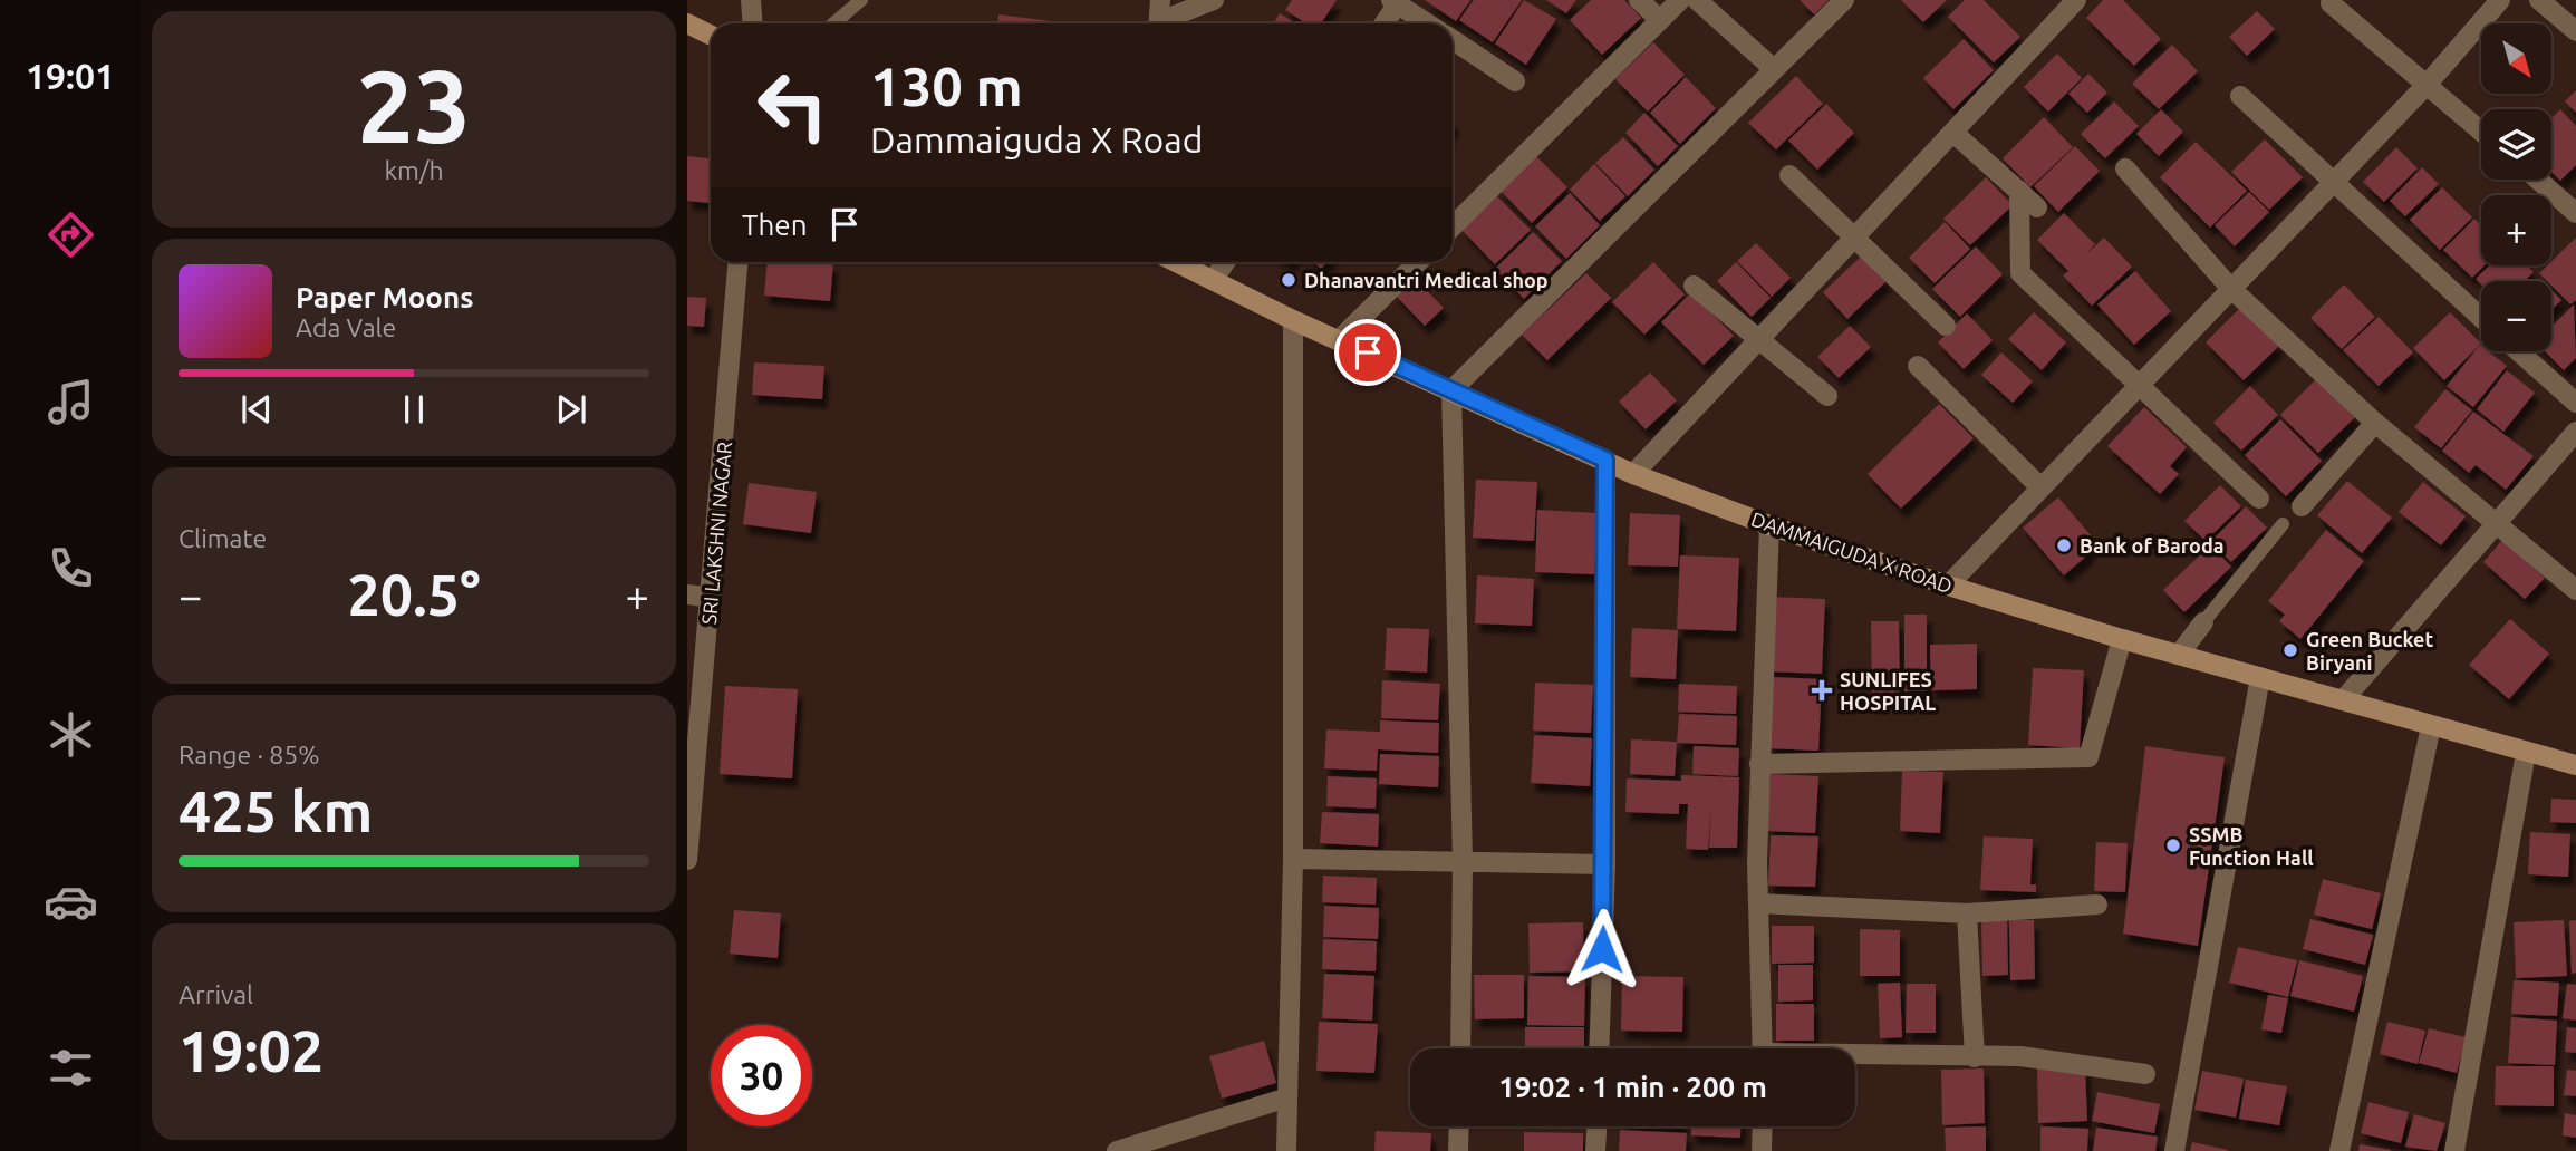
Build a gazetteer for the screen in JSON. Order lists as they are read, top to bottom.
{
  "streets": {
    "street": ["SRI LAKSHNI NAGAR", "DAMMAIGUDA X ROAD"]
  },
  "places": {
    "other": [
      "Dhanavantri Medical shop",
      "Bank of Baroda",
      "Green Bucket Biryani",
      "SSMB Function Hall"
    ],
    "health": ["SUNLIFES HOSPITAL"]
  },
  "north": "bottom right",
  "page": {
    "tabs": "19:01",
    "tile": [
      ["23", "km/h"],
      "Climate",
      ["Range · 85%", "425 km"],
      ["Arrival", "19:02"]
    ],
    "map_buttons": ["+", "−"],
    "turn": ["130 m", "Dammaiguda X Road"],
    "then": "Then",
    "song": ["Paper Moons", "Ada Vale"],
    "heat": ["−", "20.5°", "+"],
    "limit": "30",
    "trip": "19:02 · 1 min · 200 m"
  }
}
